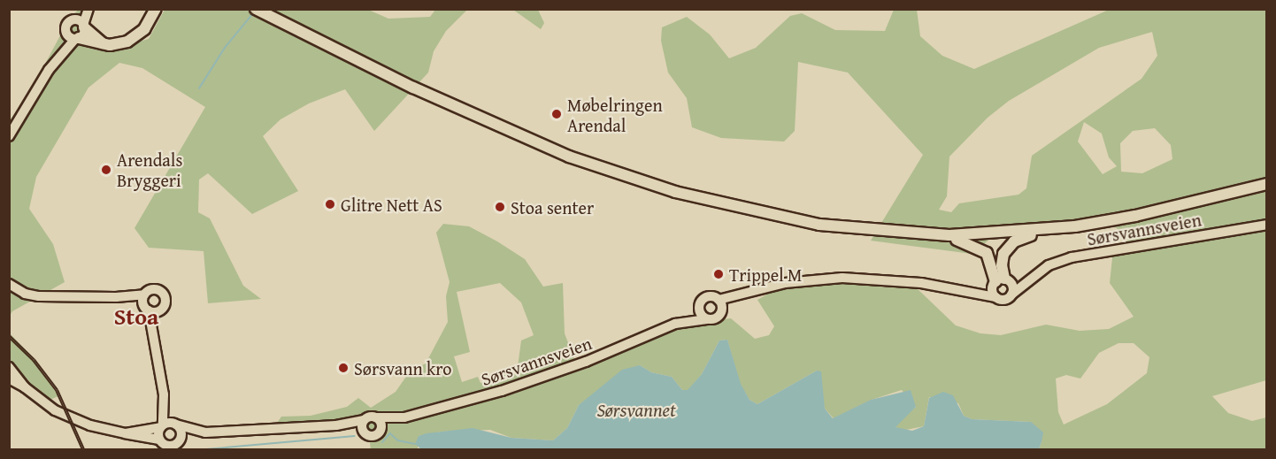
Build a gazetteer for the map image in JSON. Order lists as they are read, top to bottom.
{
  "streets": {
    "main road": ["Sørsvannsveien"]
  },
  "districts": ["Stoa"],
  "water": ["Sørsvannet"],
  "places": [
    "Møbelringen Arendal",
    "Arendals Bryggeri",
    "Glitre Nett AS",
    "Stoa senter",
    "Trippel M",
    "Sørsvann kro"
  ]
}
